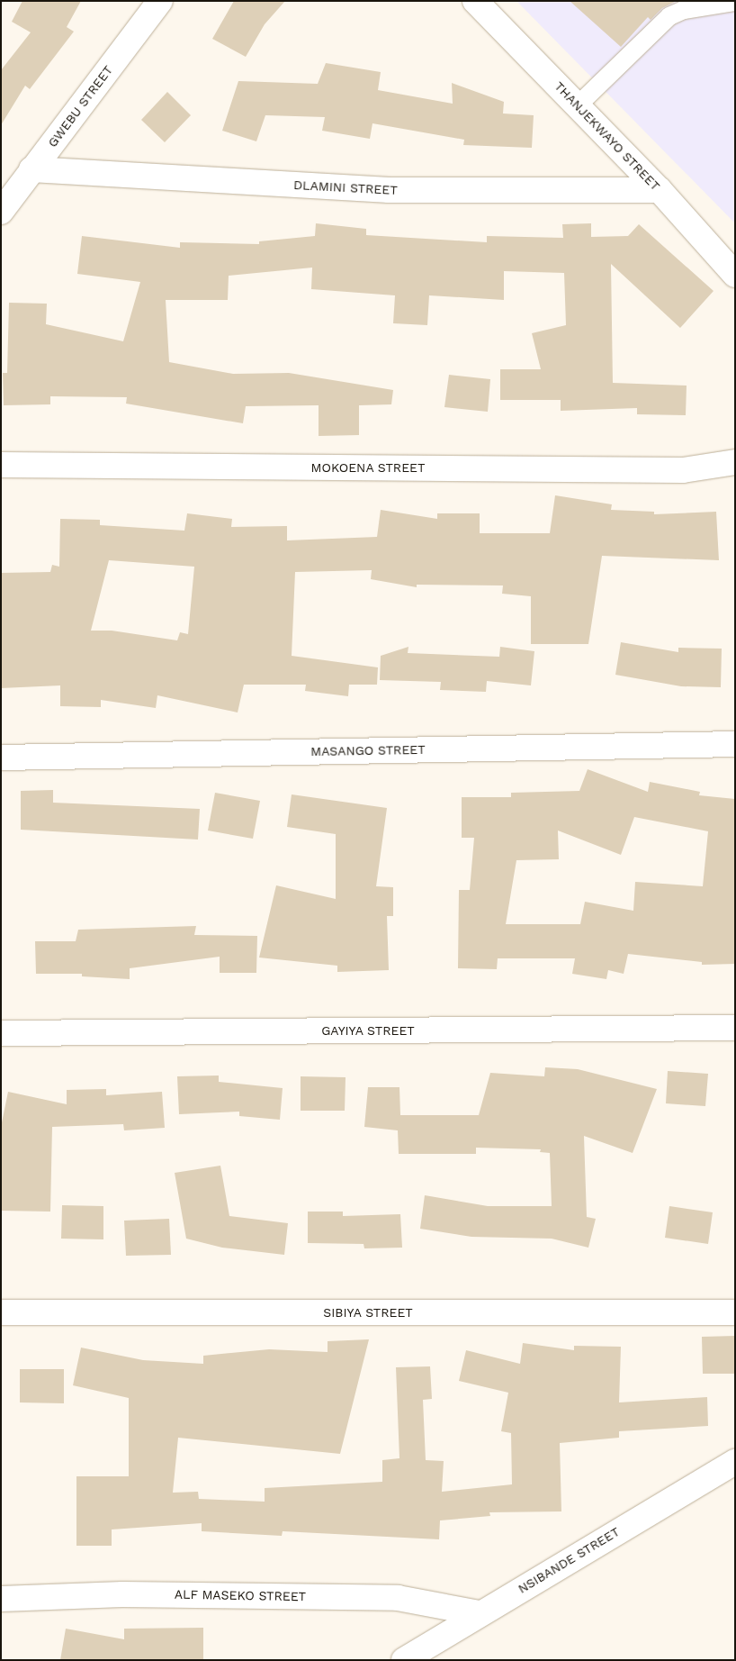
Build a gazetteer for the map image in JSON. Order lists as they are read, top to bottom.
{
  "streets": {
    "street": [
      "GWEBU STREET",
      "THANJEKWAYO STREET",
      "DLAMINI STREET",
      "MOKOENA STREET",
      "MASANGO STREET",
      "GAYIYA STREET",
      "SIBIYA STREET",
      "NSIBANDE STREET",
      "ALF MASEKO STREET"
    ]
  },
  "crossings": [
    ["GWEBU STREET", "DLAMINI STREET"],
    ["THANJEKWAYO STREET", "DLAMINI STREET"],
    ["NSIBANDE STREET", "ALF MASEKO STREET"]
  ]
}
